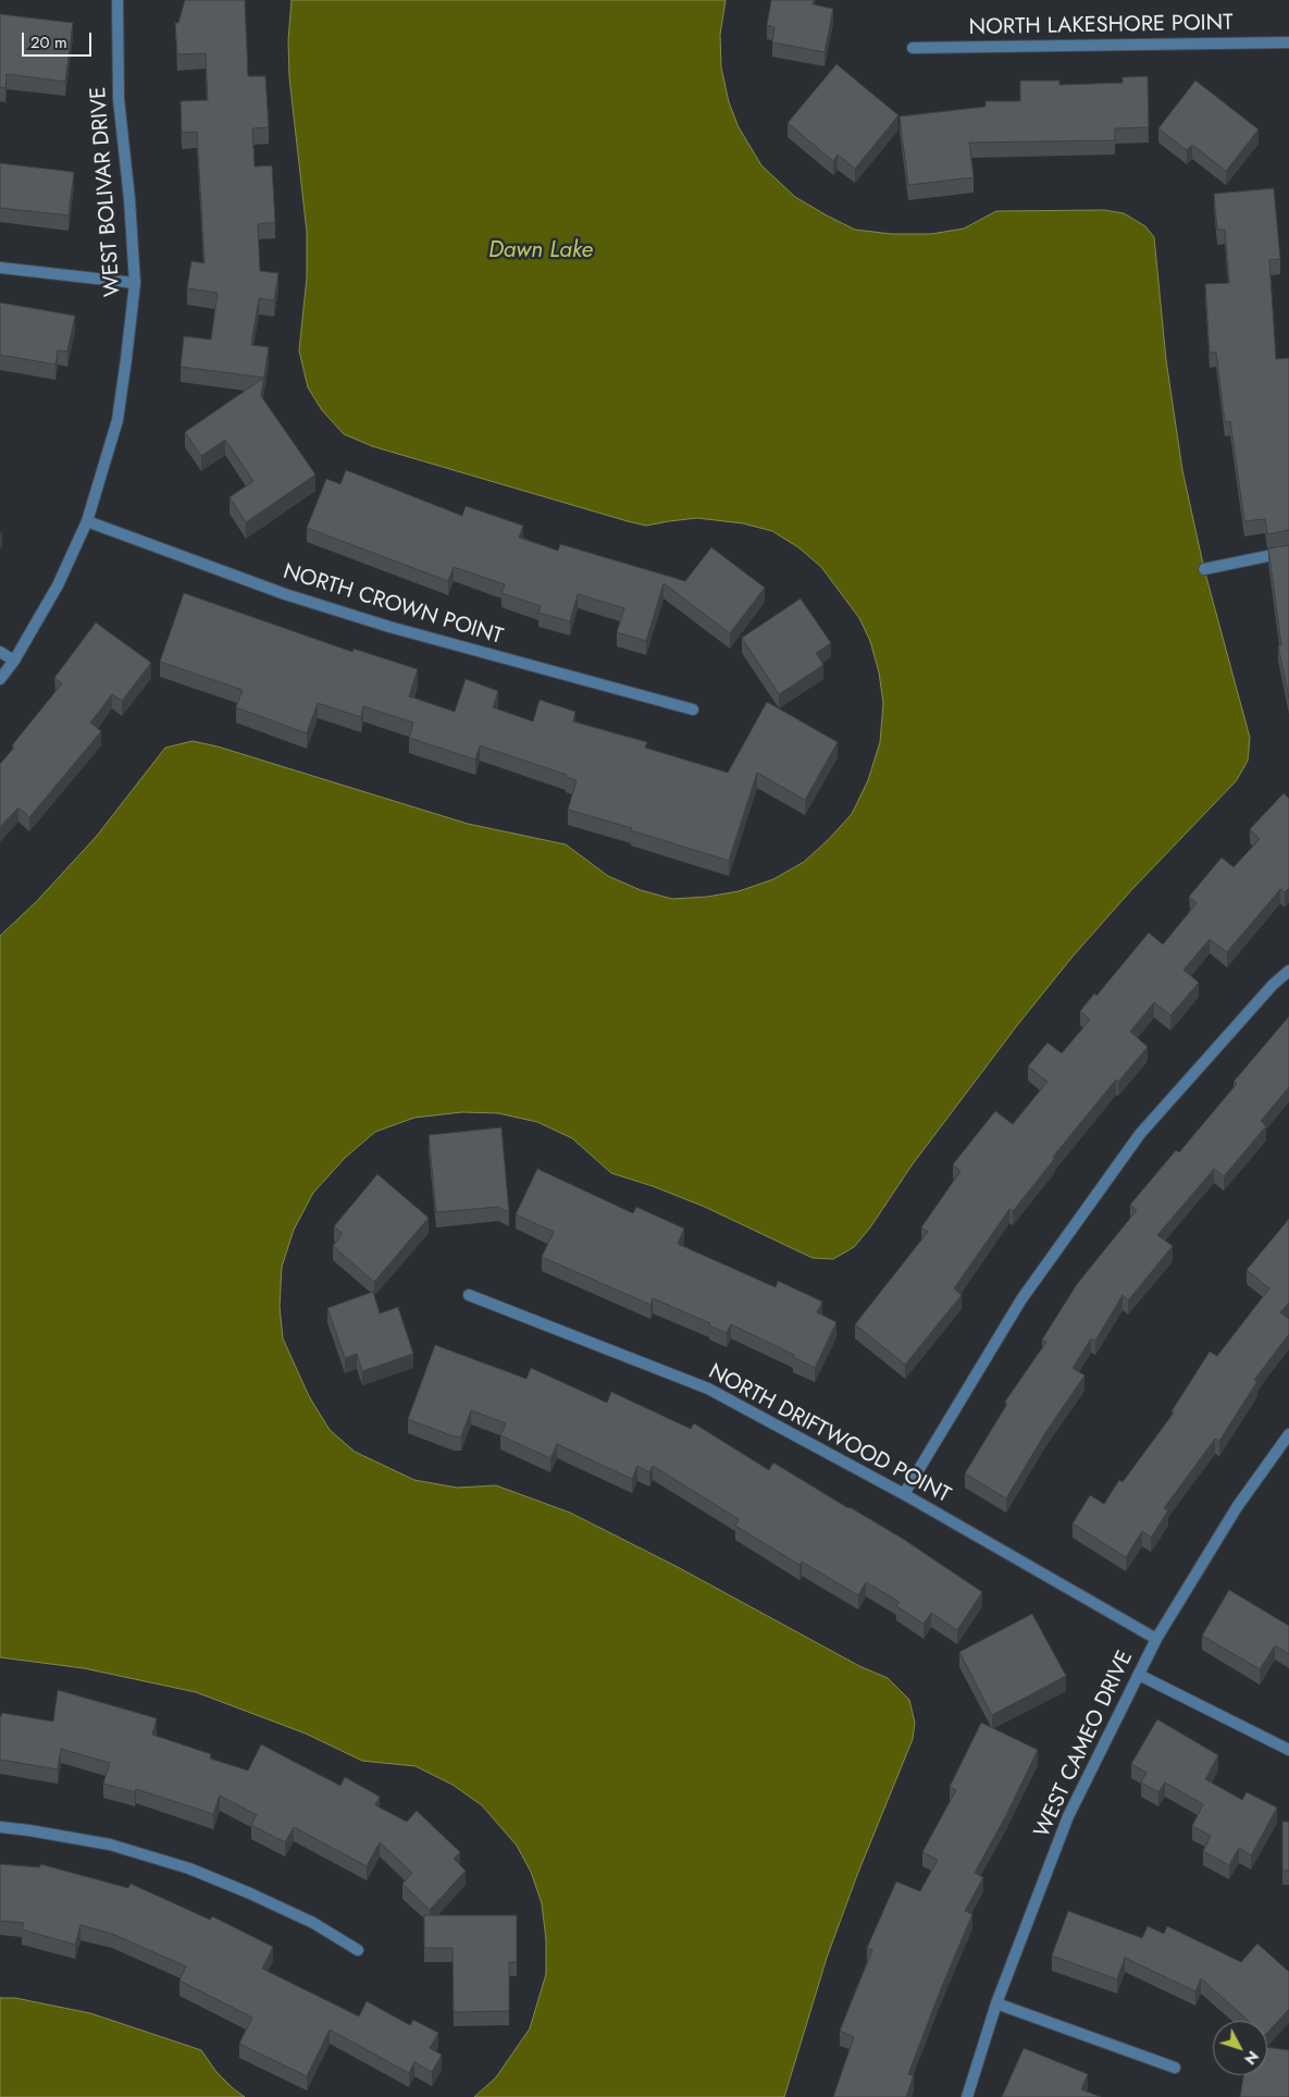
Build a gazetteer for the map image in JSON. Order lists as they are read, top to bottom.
{
  "streets": {
    "street": [
      "NORTH LAKESHORE POINT",
      "WEST BOLIVAR DRIVE",
      "NORTH CROWN POINT",
      "NORTH DRIFTWOOD POINT",
      "WEST CAMEO DRIVE"
    ]
  },
  "crossings": [
    ["WEST BOLIVAR DRIVE", "NORTH CROWN POINT"],
    ["NORTH DRIFTWOOD POINT", "WEST CAMEO DRIVE"]
  ],
  "water": ["Dawn Lake"],
  "scale_bar": "20 m",
  "north": "bottom right"
}
